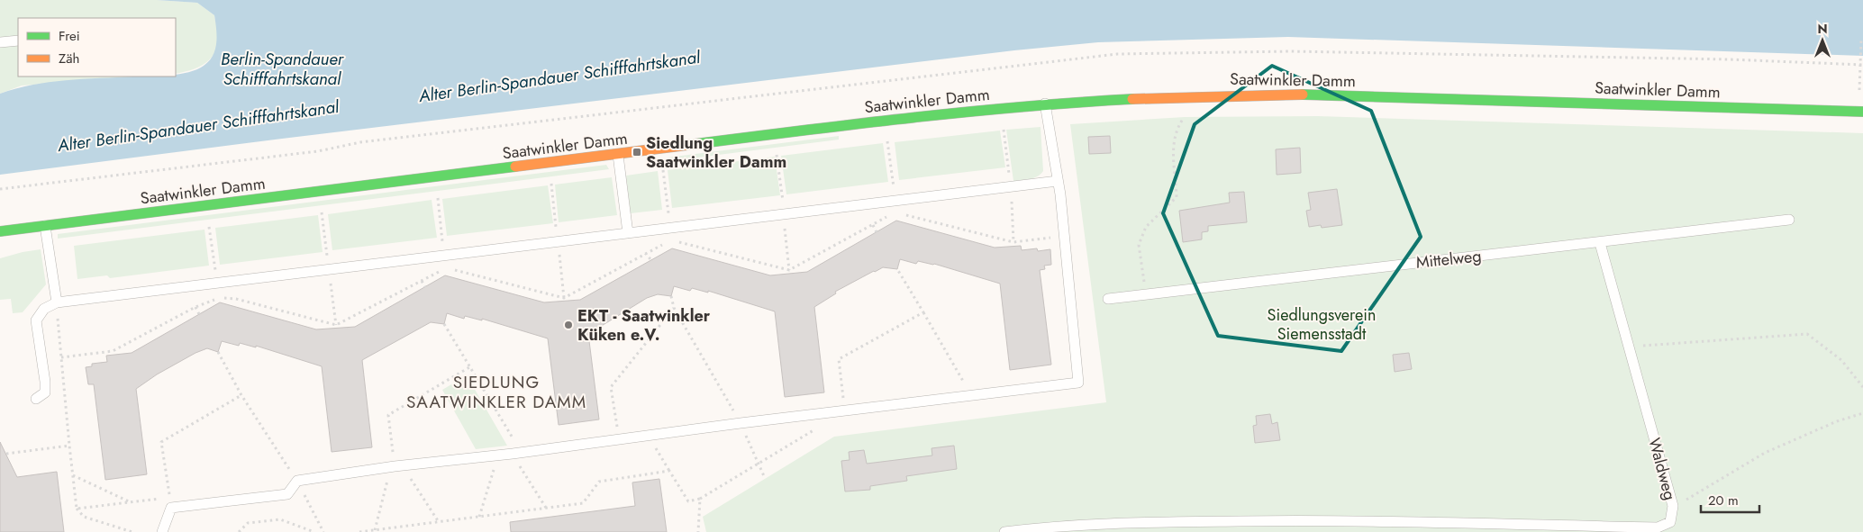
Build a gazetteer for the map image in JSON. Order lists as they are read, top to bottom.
{
  "streets": {
    "main road": ["Saatwinkler Damm"],
    "lane": ["Mittelweg", "Waldweg"]
  },
  "crossings": [
    ["Mittelweg", "Waldweg"]
  ],
  "districts": ["SIEDLUNG SAATWINKLER DAMM"],
  "water": ["Berlin-Spandauer Schifffahrtskanal", "Alter Berlin-Spandauer Schifffahrtskanal"],
  "parks": ["Siedlungsverein Siemensstadt"],
  "places": {
    "transit": ["Siedlung Saatwinkler Damm"],
    "other": ["EKT - Saatwinkler Küken e.V."]
  },
  "legend": ["Frei", "Zäh"],
  "scale_bar": "20 m",
  "north": "top"
}
